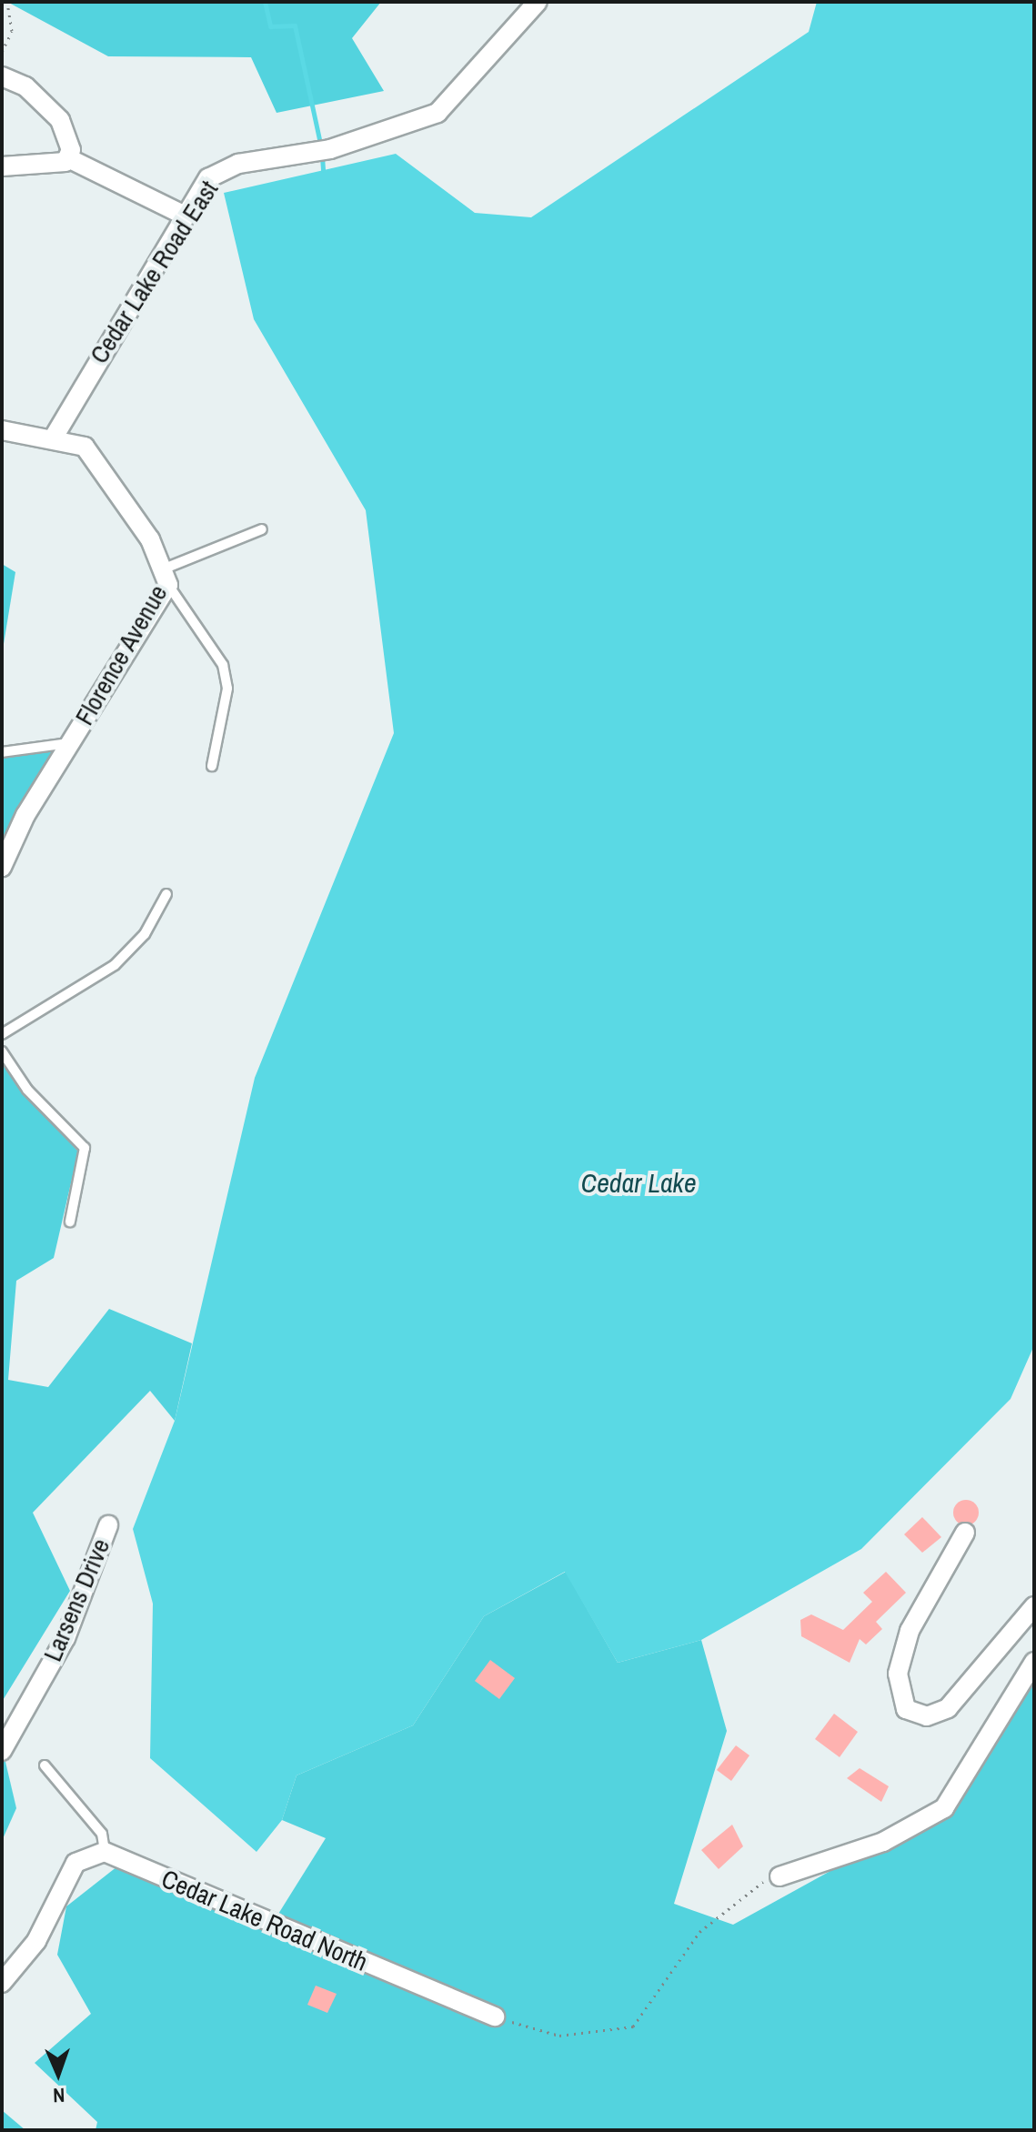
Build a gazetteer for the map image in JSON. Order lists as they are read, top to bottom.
{
  "streets": {
    "street": [
      "Cedar Lake Road East",
      "Florence Avenue",
      "Larsens Drive",
      "Cedar Lake Road North"
    ]
  },
  "crossings": [
    ["Cedar Lake Road East", "Florence Avenue"]
  ],
  "water": ["Cedar Lake"],
  "north": "bottom"
}
